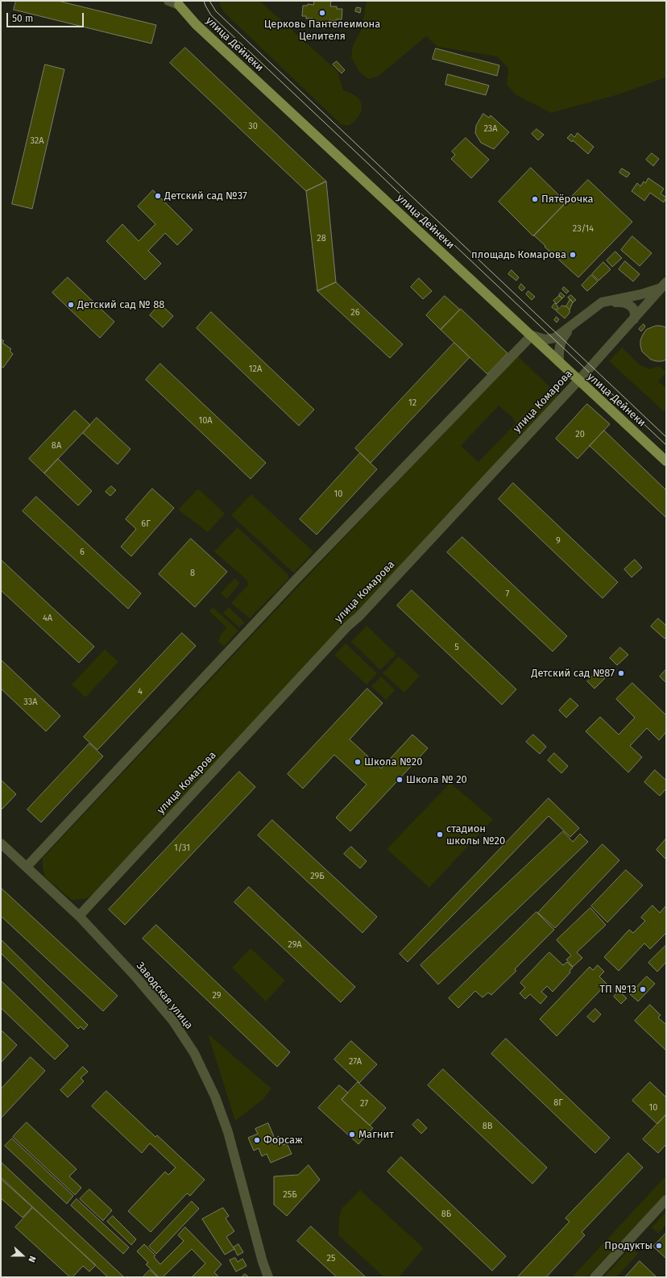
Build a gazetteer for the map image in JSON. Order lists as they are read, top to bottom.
{
  "streets": {
    "main road": ["улица Дейнеки"],
    "street": ["улица Комарова", "Заводская улица"]
  },
  "crossings": [
    ["улица Дейнеки", "улица Комарова"],
    ["улица Комарова", "Заводская улица"]
  ],
  "places": [
    "Церковь Пантелеимона Целителя",
    "Детский сад №37",
    "Пятёрочка",
    "площадь Комарова",
    "Детский сад № 88",
    "Детский сад №87",
    "Школа №20",
    "Школа № 20",
    "стадион школы №20",
    "ТП №13",
    "Магнит",
    "Форсаж",
    "Продукты"
  ],
  "house_numbers": [
    "30",
    "23А",
    "32А",
    "23/14",
    "28",
    "26",
    "12А",
    "12",
    "10А",
    "20",
    "8А",
    "10",
    "6Г",
    "9",
    "6",
    "8",
    "7",
    "4А",
    "5",
    "4",
    "33А",
    "1/31",
    "29Б",
    "29А",
    "29",
    "27А",
    "8Г",
    "27",
    "10",
    "8В",
    "25Б",
    "8Б",
    "25"
  ],
  "scale_bar": "50 m",
  "north": "right"
}
